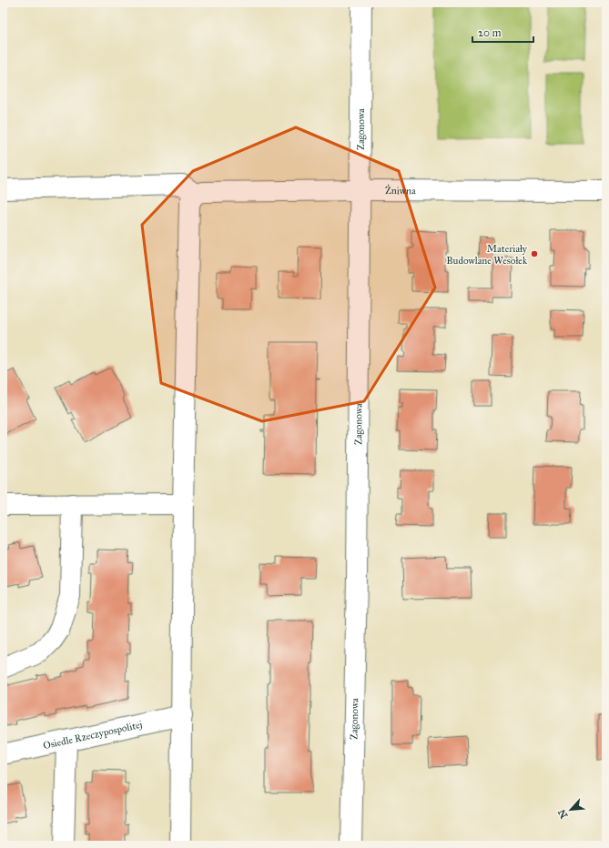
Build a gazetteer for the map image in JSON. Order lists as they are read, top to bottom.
{
  "streets": {
    "street": ["Zagonowa", "Żniwna", "Osiedle Rzeczypospolitej"]
  },
  "crossings": [
    ["Zagonowa", "Żniwna"]
  ],
  "places": ["Materiały Budowlane Wesołek"],
  "scale_bar": "20 m",
  "north": "bottom left"
}
